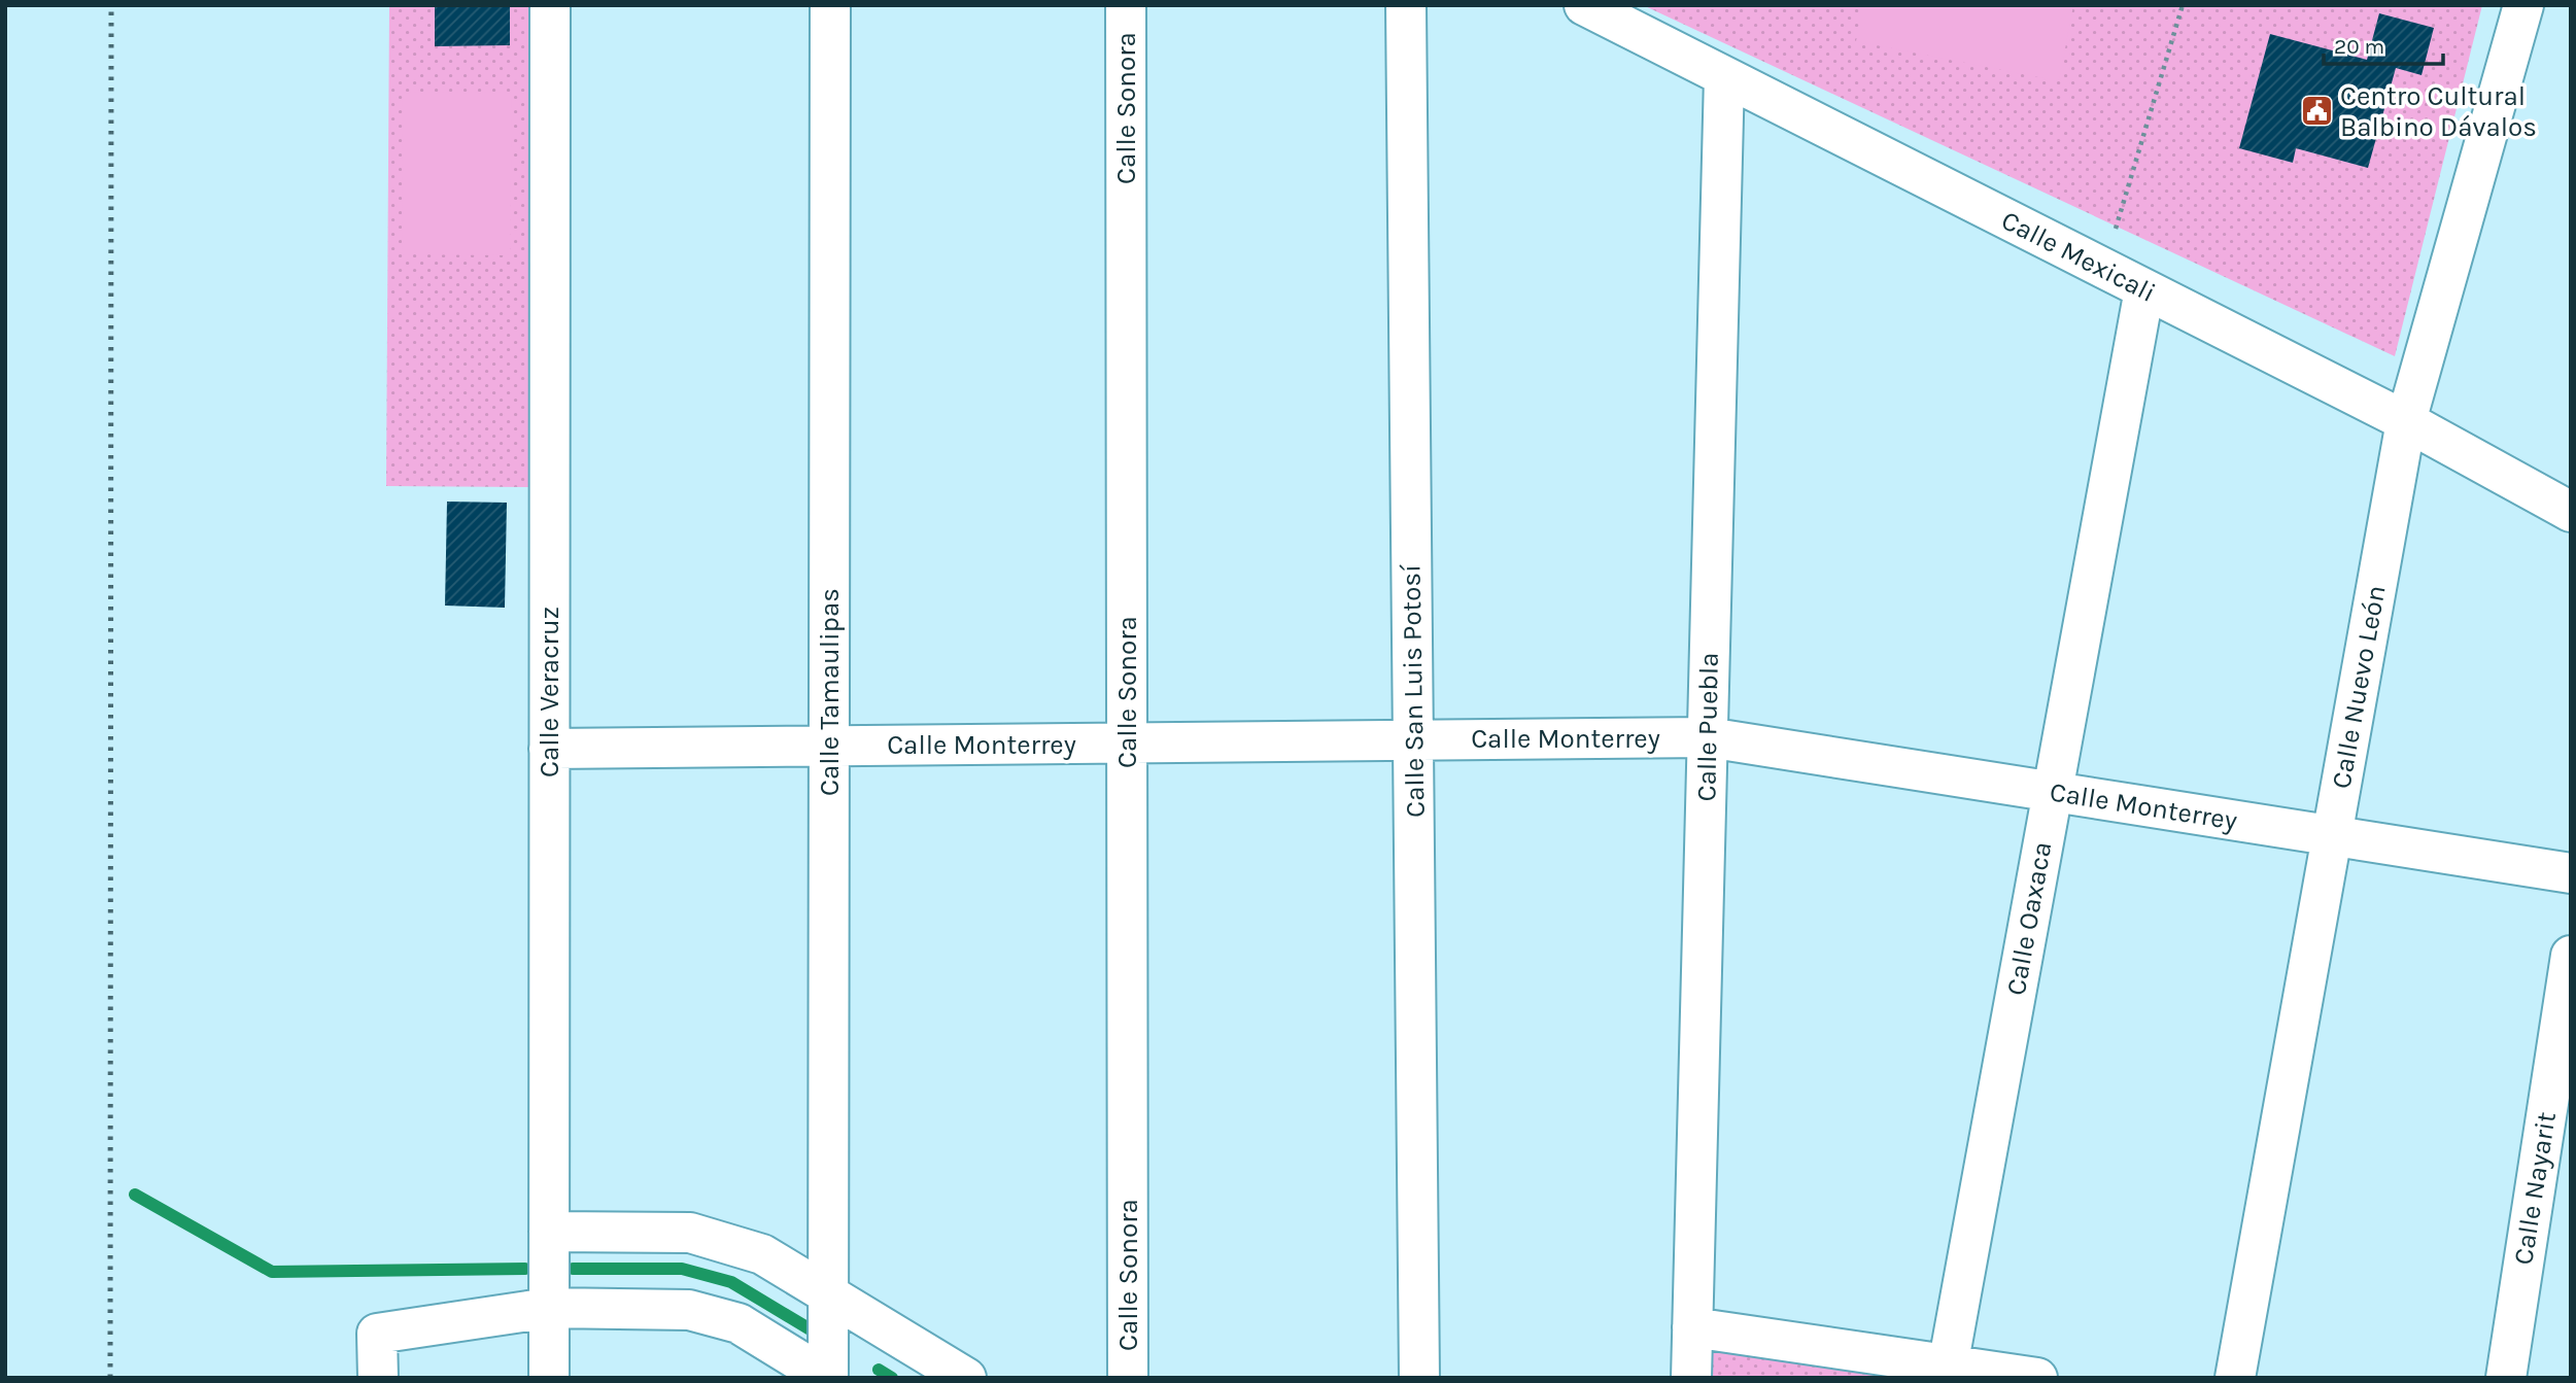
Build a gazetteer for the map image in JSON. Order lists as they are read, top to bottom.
{
  "streets": {
    "street": [
      "Calle Sonora",
      "Calle Mexicali",
      "Calle Nuevo León",
      "Calle San Luis Potosí",
      "Calle Veracruz",
      "Calle Tamaulipas",
      "Calle Puebla",
      "Calle Monterrey",
      "Calle Oaxaca",
      "Calle Nayarit"
    ]
  },
  "crossings": [
    ["Calle Sonora", "Calle Monterrey"],
    ["Calle Mexicali", "Calle Nuevo León"],
    ["Calle Mexicali", "Calle Puebla"],
    ["Calle Mexicali", "Calle Oaxaca"],
    ["Calle Nuevo León", "Calle Monterrey"],
    ["Calle San Luis Potosí", "Calle Monterrey"],
    ["Calle Veracruz", "Calle Monterrey"],
    ["Calle Tamaulipas", "Calle Monterrey"],
    ["Calle Puebla", "Calle Monterrey"],
    ["Calle Monterrey", "Calle Oaxaca"]
  ],
  "places": {
    "public building": ["Centro Cultural Balbino Dávalos"]
  },
  "scale_bar": "20 m"
}
